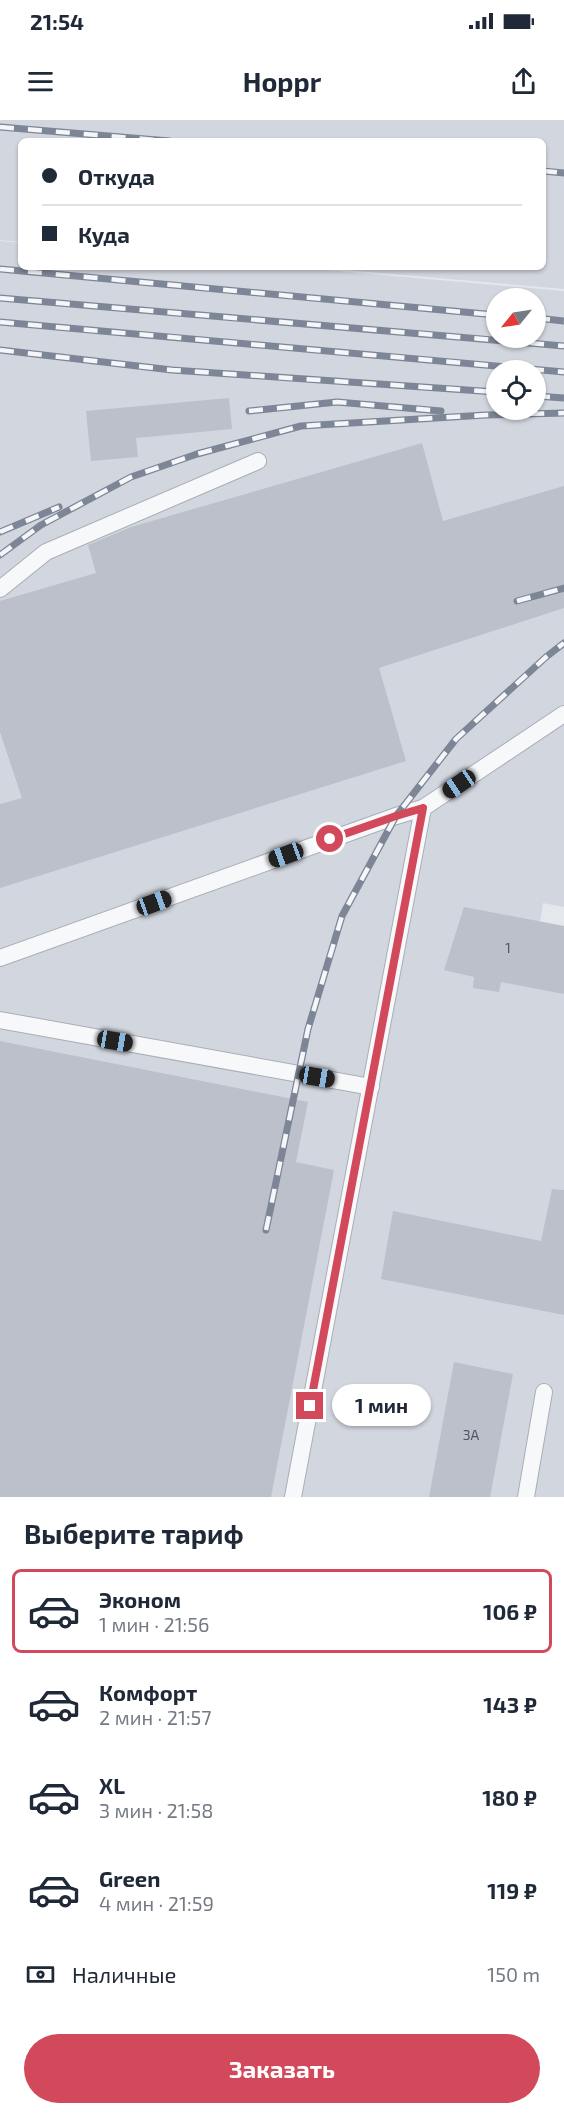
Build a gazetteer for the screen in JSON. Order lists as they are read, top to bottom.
{
  "house_numbers": ["1", "3А"],
  "north": "bottom left",
  "page": {
    "status": "21:54",
    "header": "Hoppr",
    "banner": ["Откуда", "Куда"],
    "bubble": "1 мин",
    "heading": "Выберите тариф",
    "list": [
      {
        "name": "Эконом",
        "note": "1 мин · 21:56",
        "value": "106 ₽"
      },
      {
        "name": "Комфорт",
        "note": "2 мин · 21:57",
        "value": "143 ₽"
      },
      {
        "name": "XL",
        "note": "3 мин · 21:58",
        "value": "180 ₽"
      },
      {
        "name": "Green",
        "note": "4 мин · 21:59",
        "value": "119 ₽"
      }
    ],
    "pay": ["Наличные", "150 m"],
    "buttons": "Заказать"
  }
}
